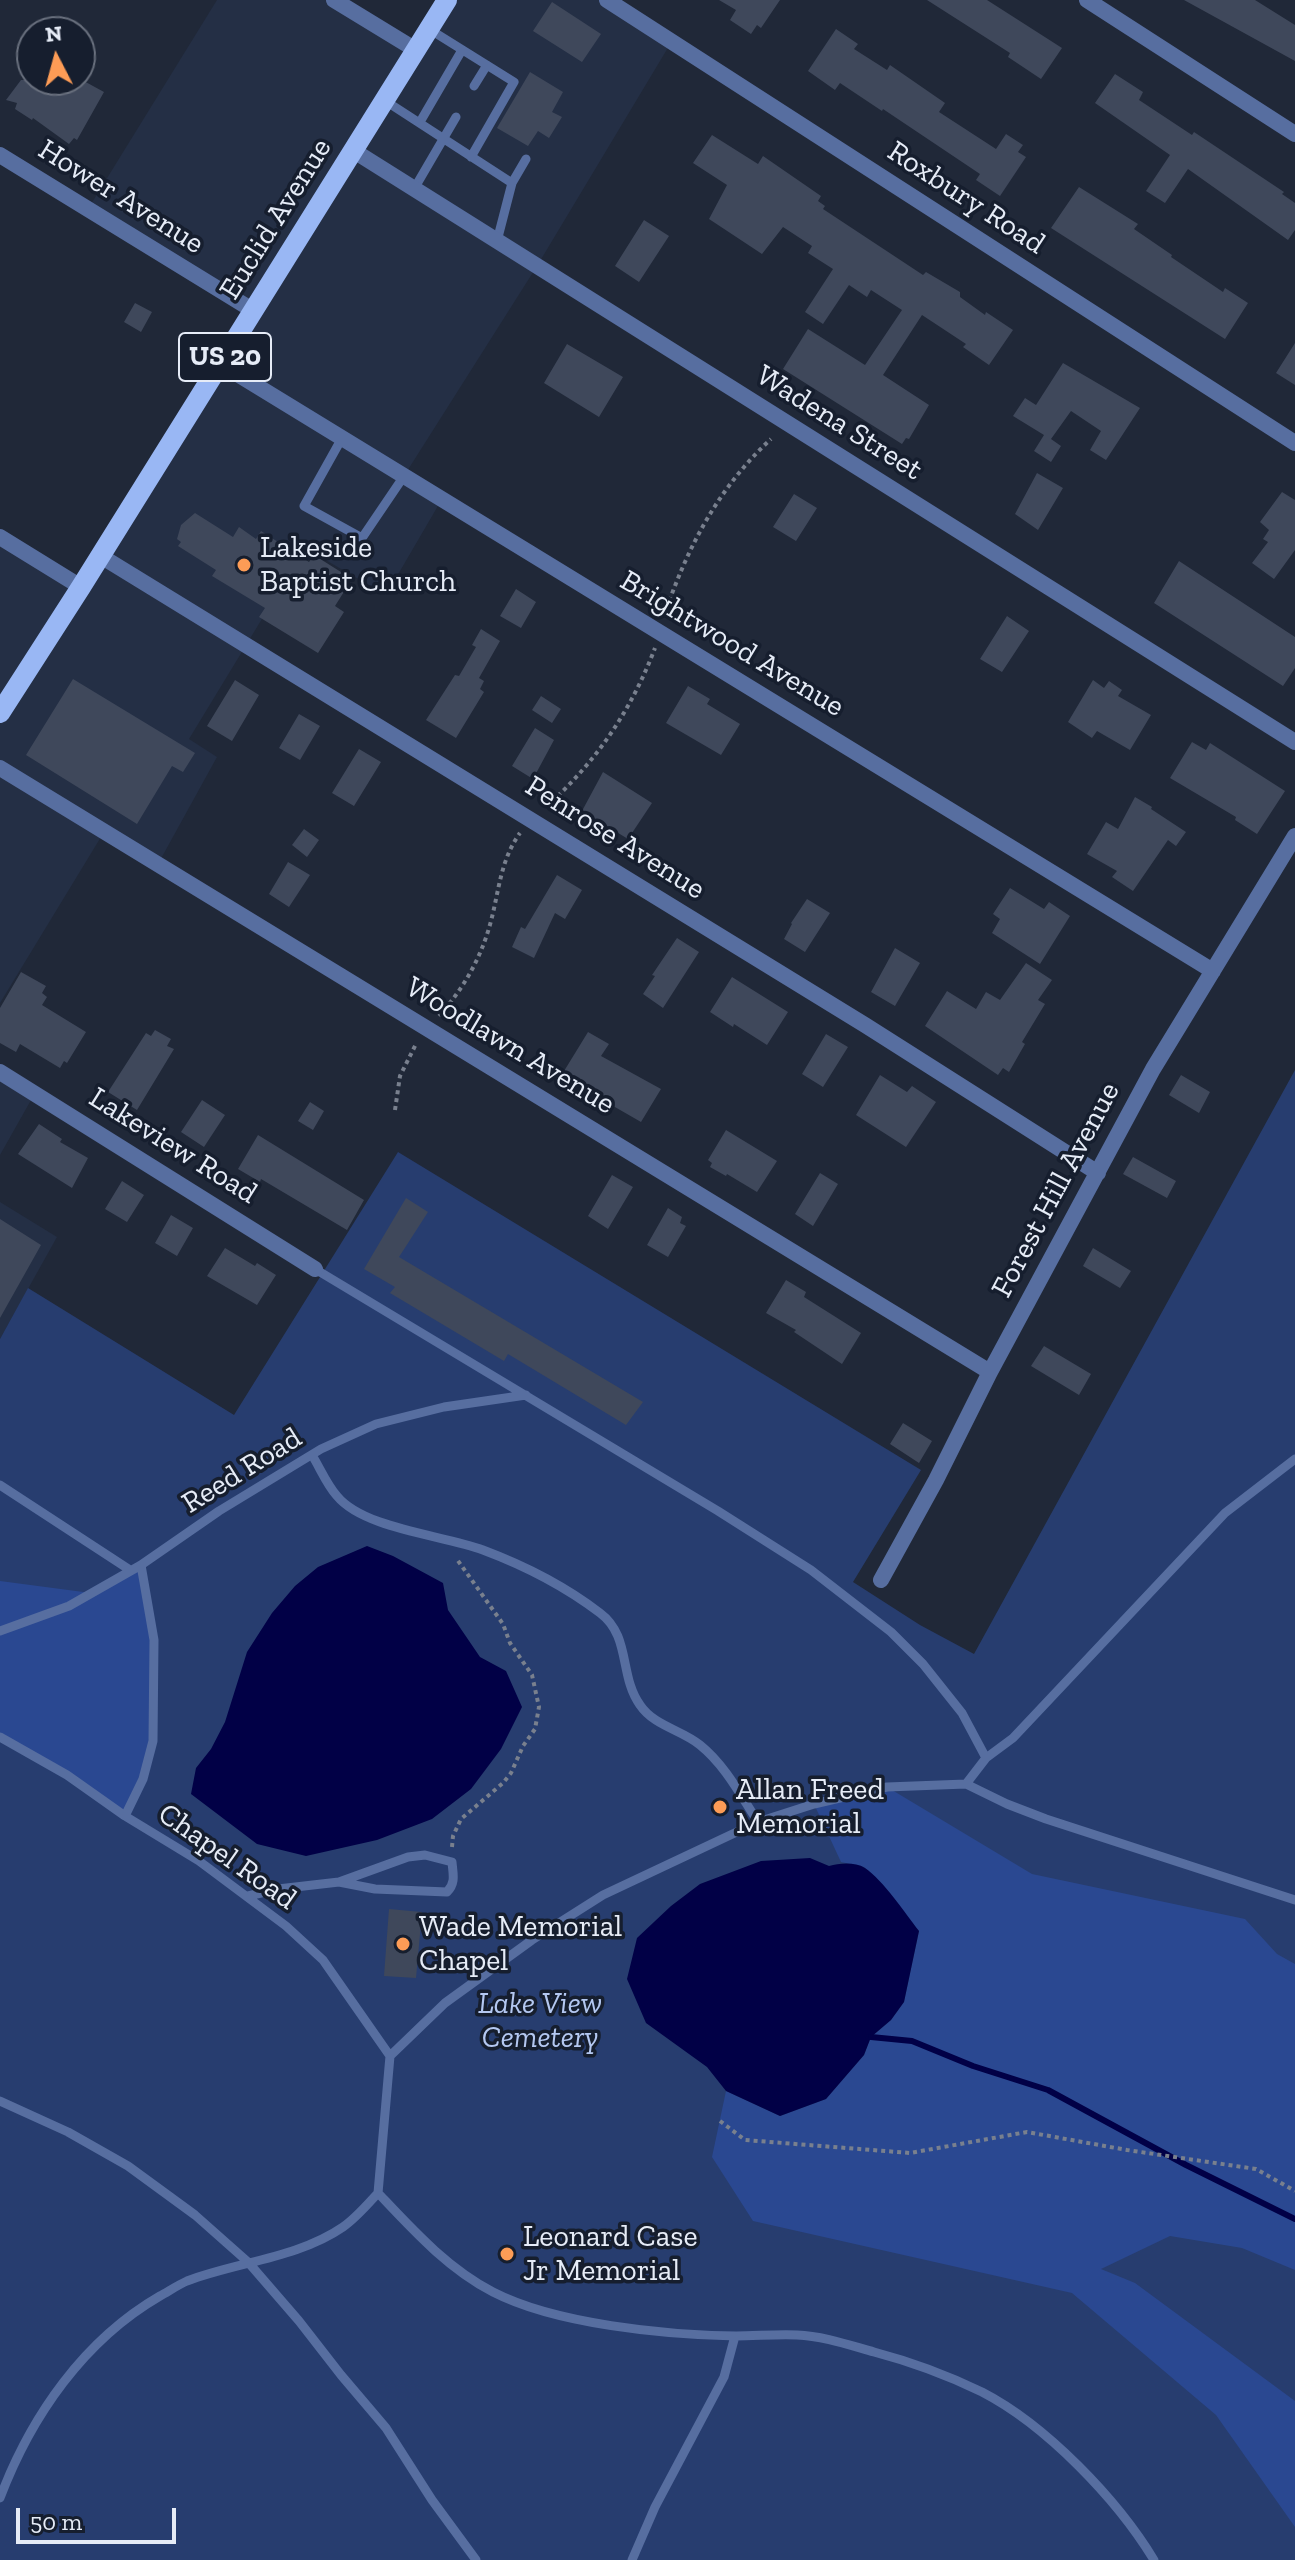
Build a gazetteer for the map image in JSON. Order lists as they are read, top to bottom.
{
  "streets": {
    "main road": ["Euclid Avenue", "US 20"],
    "street": [
      "Hower Avenue",
      "Roxbury Road",
      "Wadena Street",
      "Brightwood Avenue",
      "Penrose Avenue",
      "Woodlawn Avenue",
      "Lakeview Road",
      "Forest Hill Avenue"
    ],
    "lane": ["Reed Road", "Chapel Road"]
  },
  "crossings": [
    ["Hower Avenue", "Euclid Avenue"],
    ["Euclid Avenue", "Wadena Street"],
    ["Euclid Avenue", "Brightwood Avenue"],
    ["Euclid Avenue", "Penrose Avenue"],
    ["Brightwood Avenue", "Forest Hill Avenue"],
    ["Penrose Avenue", "Forest Hill Avenue"],
    ["Woodlawn Avenue", "Forest Hill Avenue"]
  ],
  "parks": ["Lake View Cemetery"],
  "places": [
    "Lakeside Baptist Church",
    "Allan Freed Memorial",
    "Wade Memorial Chapel",
    "Leonard Case Jr Memorial"
  ],
  "scale_bar": "50 m",
  "north": "top"
}
